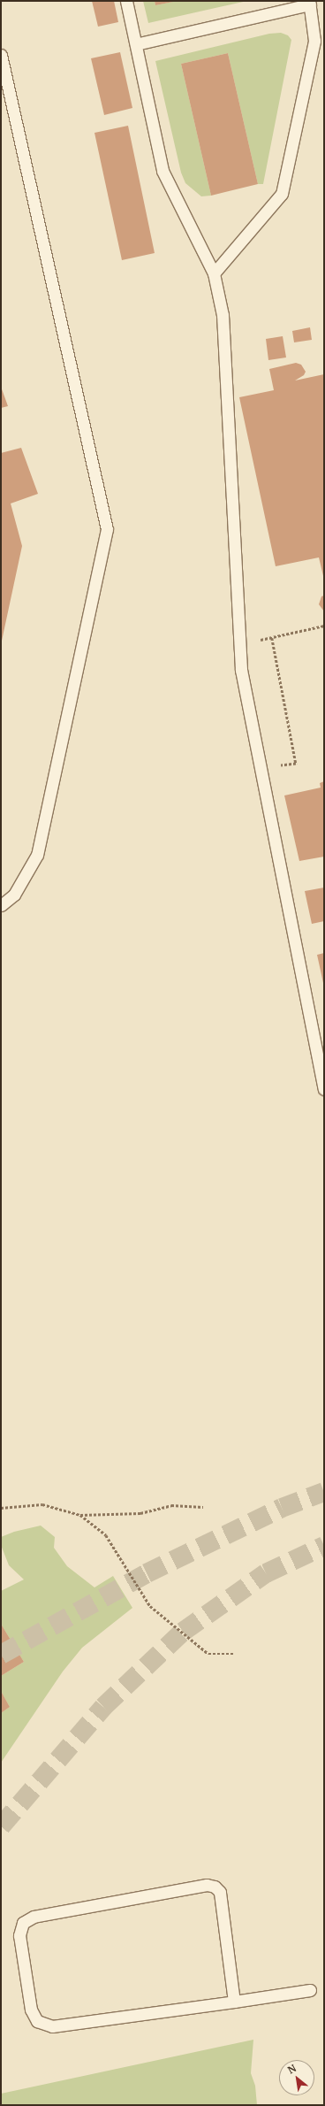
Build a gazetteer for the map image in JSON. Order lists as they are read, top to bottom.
{
  "north": "top left"
}
